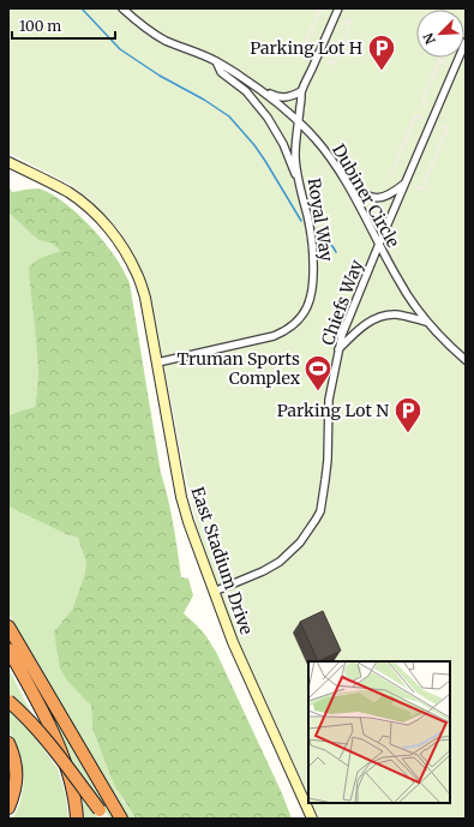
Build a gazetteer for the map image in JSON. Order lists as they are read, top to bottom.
{
  "streets": {
    "main road": ["East Stadium Drive"],
    "street": ["Dubiner Circle", "Royal Way", "Chiefs Way"]
  },
  "crossings": [
    ["Dubiner Circle", "Royal Way"],
    ["Dubiner Circle", "Chiefs Way"],
    ["Royal Way", "East Stadium Drive"],
    ["Chiefs Way", "East Stadium Drive"]
  ],
  "places": {
    "parking": ["Parking Lot H", "Parking Lot N"],
    "sports": ["Truman Sports Complex"]
  },
  "scale_bar": "100 m",
  "north": "bottom left"
}
